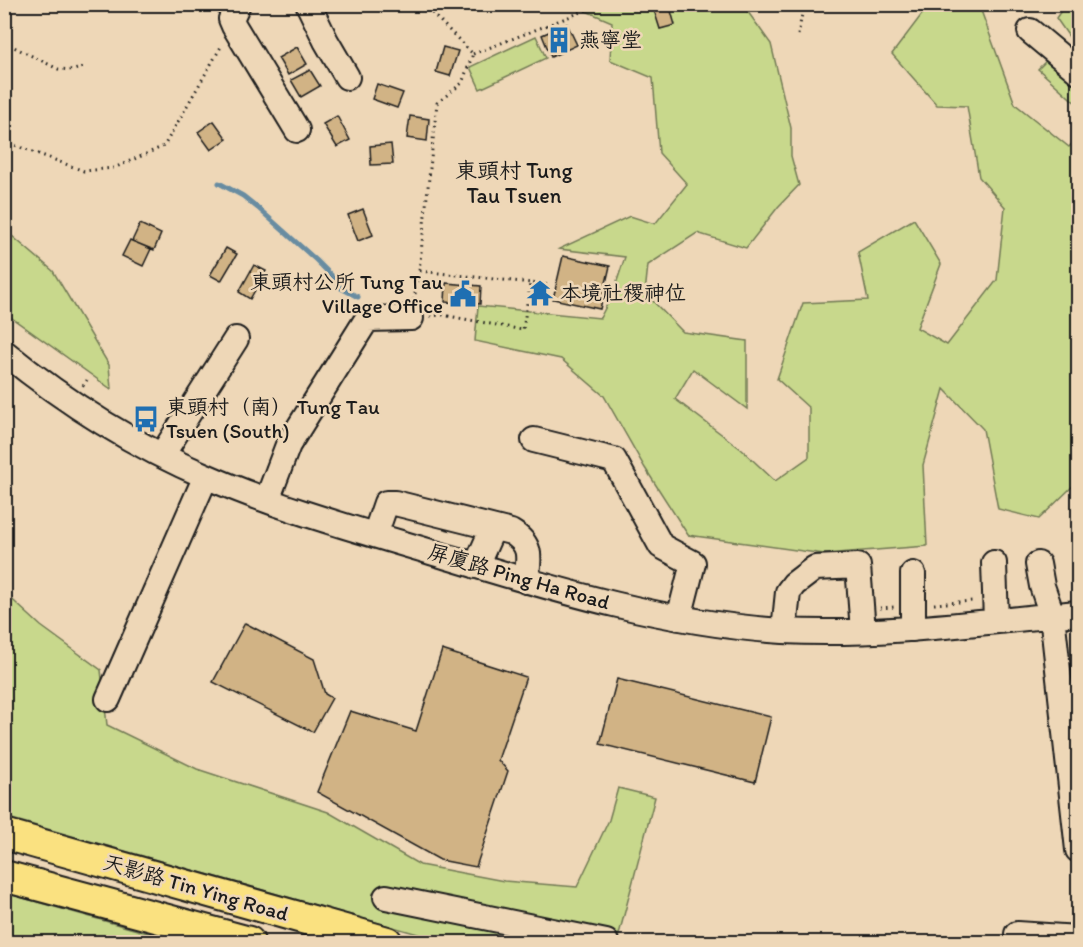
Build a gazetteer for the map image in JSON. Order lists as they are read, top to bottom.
{
  "streets": {
    "main road": ["天影路 Tin Ying Road"],
    "street": ["屏廈路 Ping Ha Road"]
  },
  "districts": ["東頭村 Tung Tau Tsuen"],
  "places": {
    "building": ["燕寧堂"],
    "temple": ["本境社稷神位"],
    "public building": ["東頭村公所 Tung Tau Village Office"],
    "bus stop": ["東頭村（南） Tung Tau Tsuen (South)"]
  }
}
